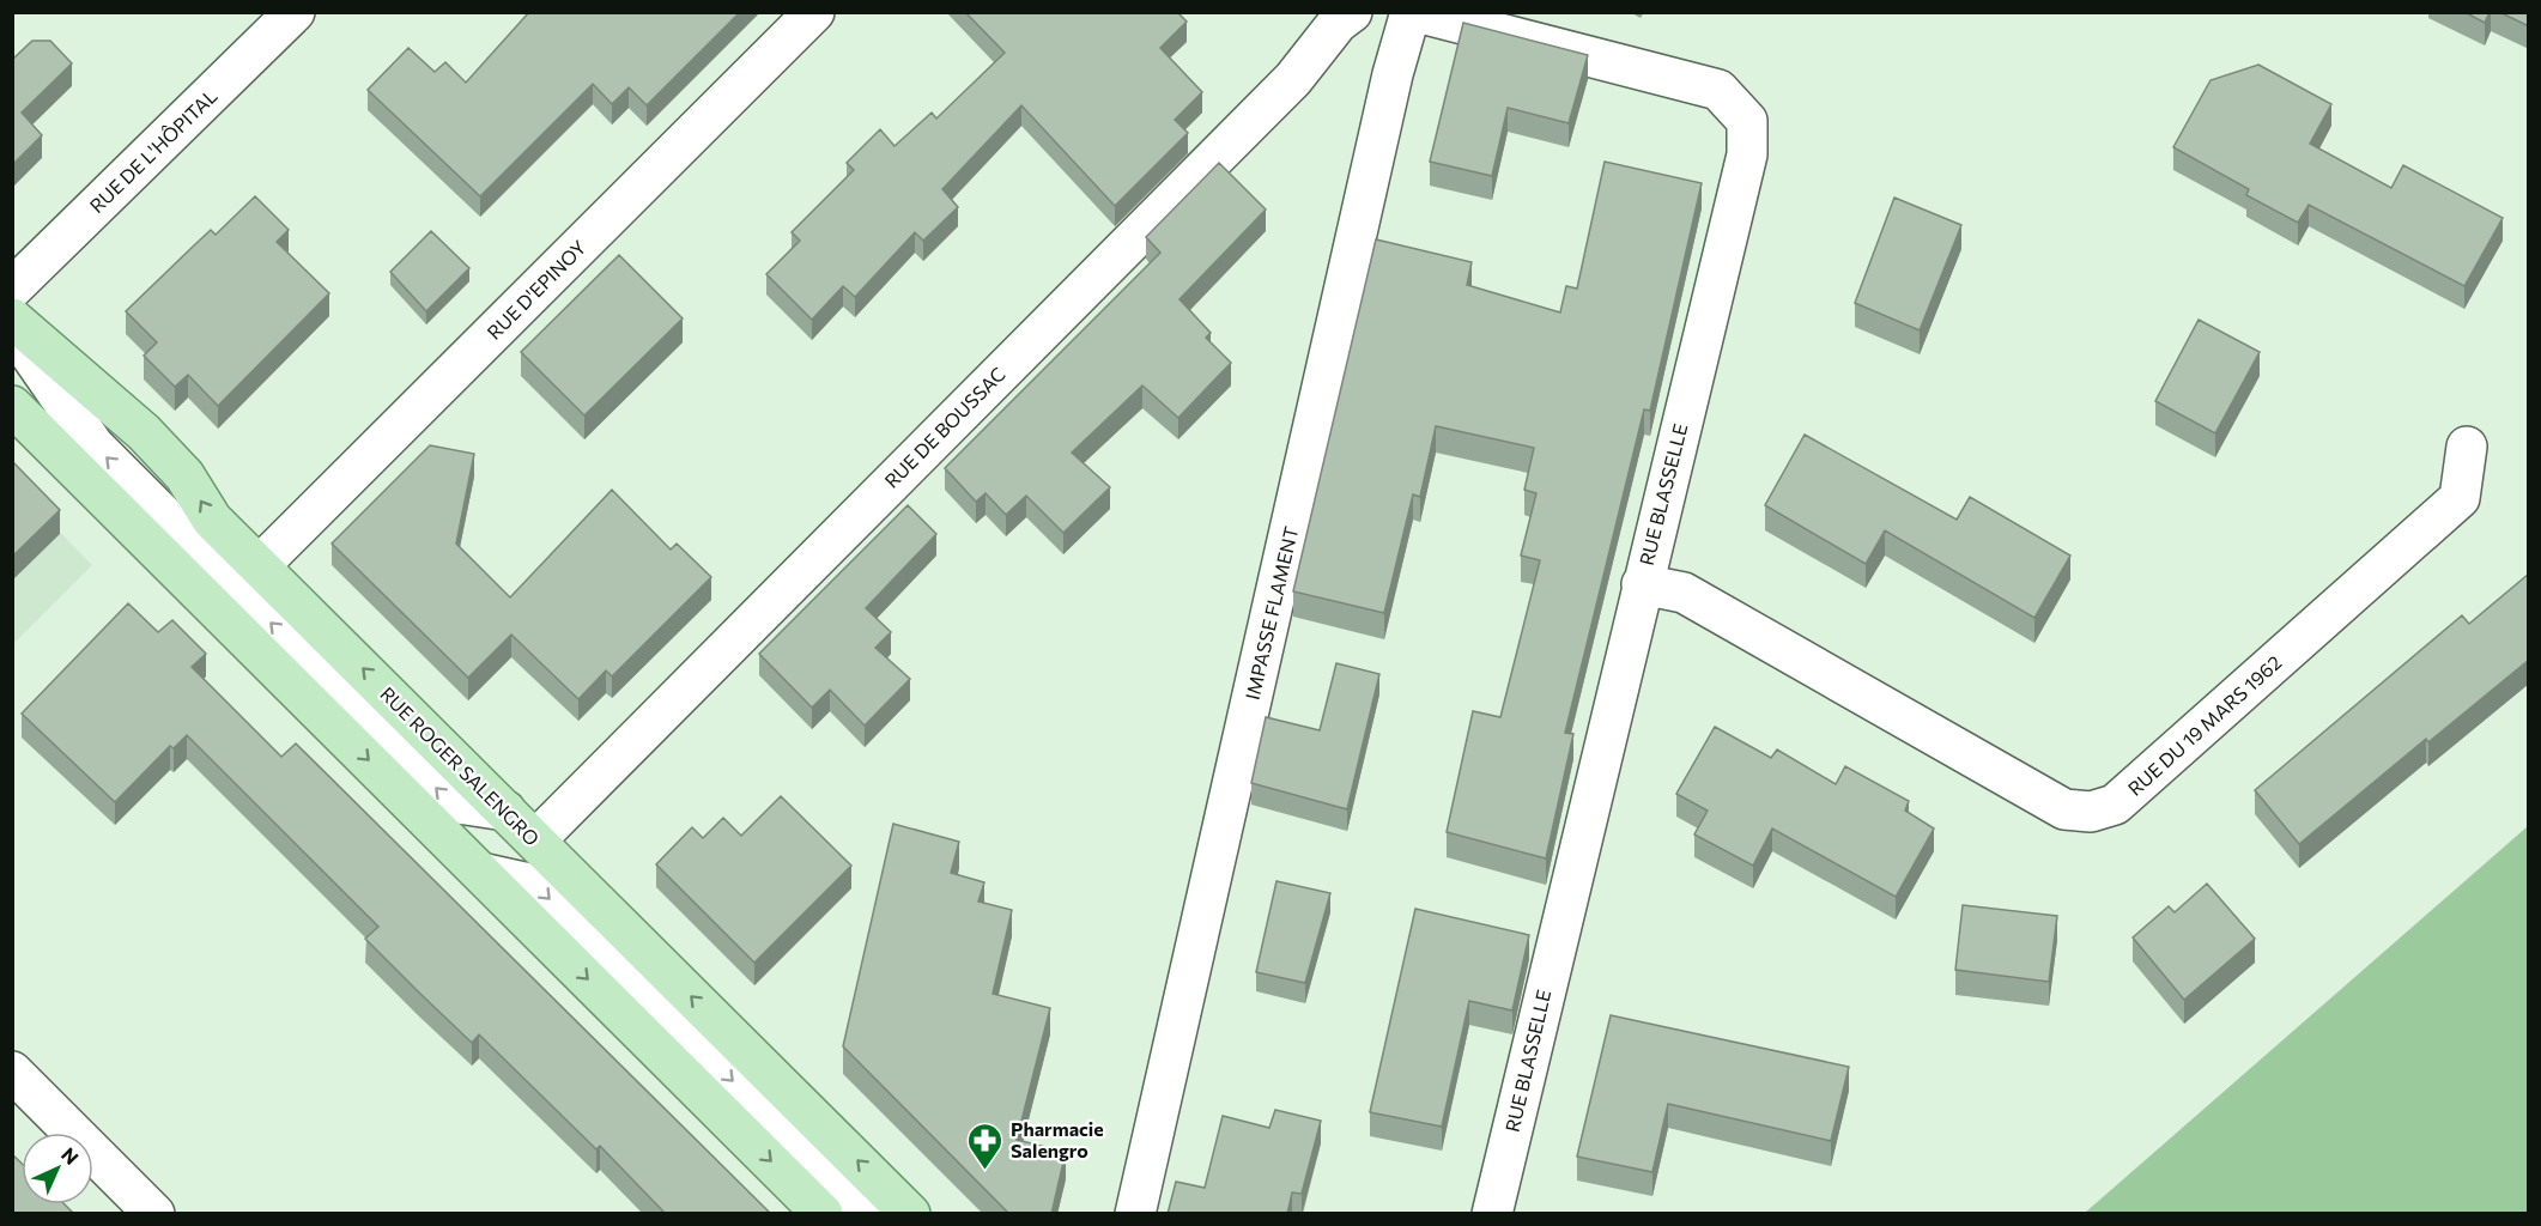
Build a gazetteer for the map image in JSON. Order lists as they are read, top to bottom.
{
  "streets": {
    "main road": ["RUE ROGER SALENGRO"],
    "street": [
      "RUE DE L'HÔPITAL",
      "RUE D'EPINOY",
      "RUE DE BOUSSAC",
      "RUE BLASSELLE",
      "IMPASSE FLAMENT",
      "RUE DU 19 MARS 1962"
    ]
  },
  "crossings": [
    ["RUE D'EPINOY", "RUE ROGER SALENGRO"],
    ["RUE DE BOUSSAC", "RUE ROGER SALENGRO"],
    ["RUE BLASSELLE", "RUE DU 19 MARS 1962"]
  ],
  "places": {
    "pharmacy": ["Pharmacie Salengro"]
  },
  "north": "top right"
}
